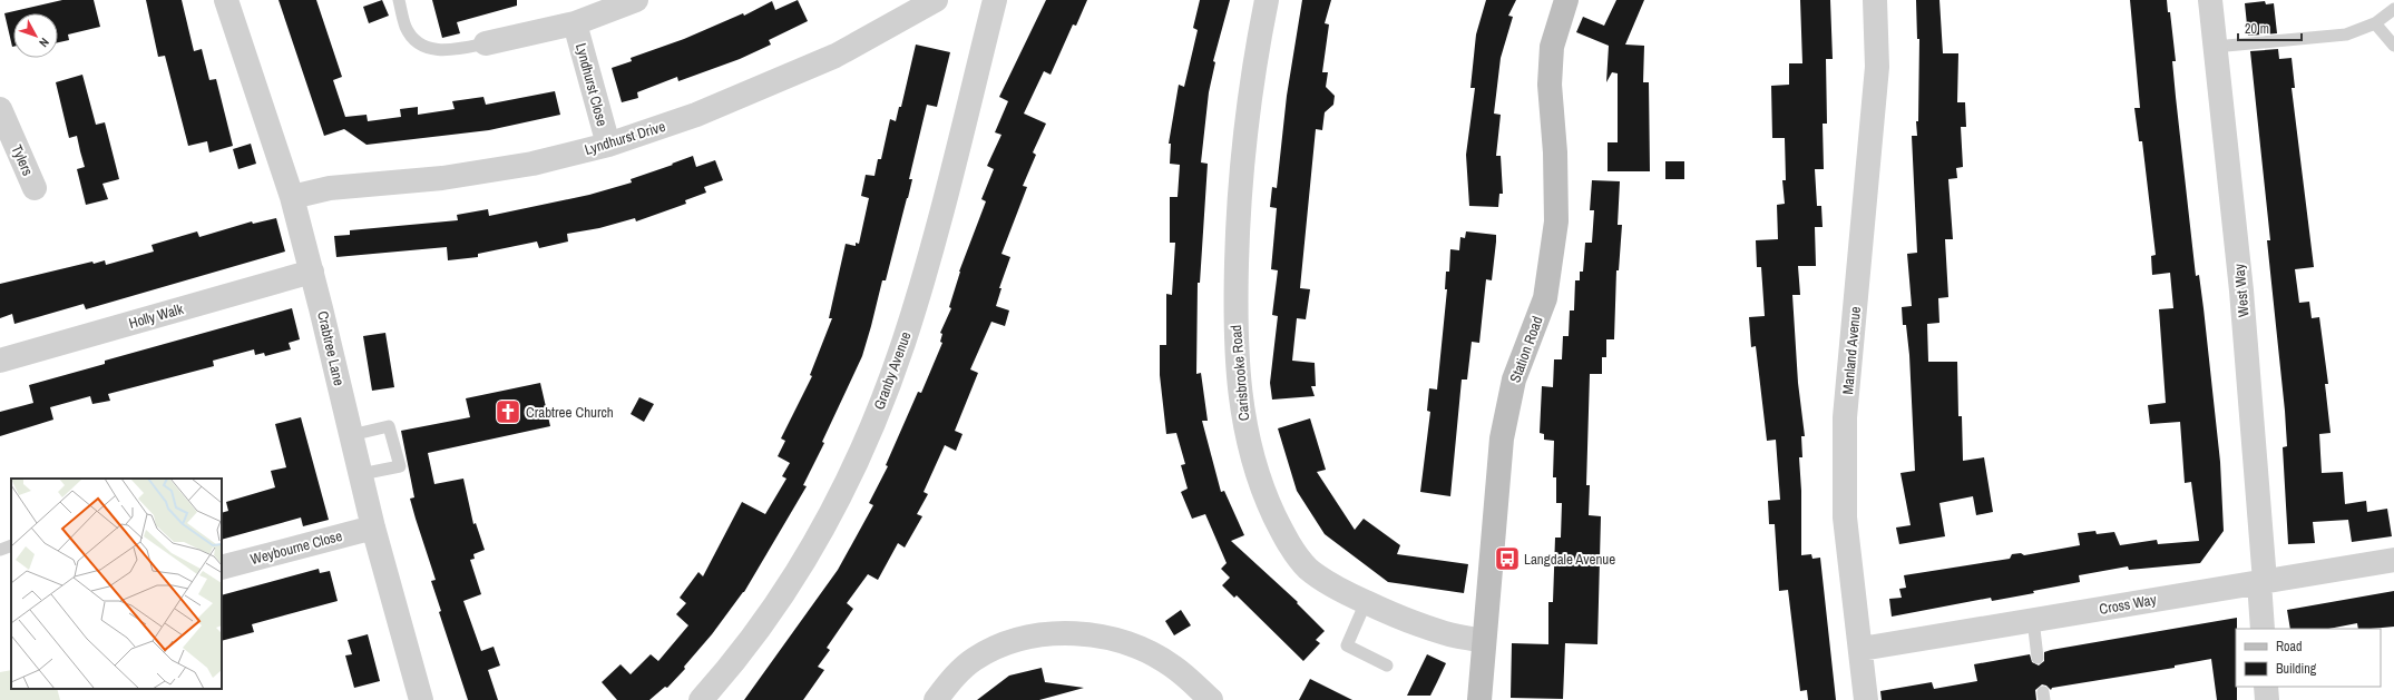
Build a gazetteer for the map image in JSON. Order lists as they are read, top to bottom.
{
  "streets": {
    "main road": ["Station Road"],
    "street": [
      "Lyndhurst Close",
      "Lyndhurst Drive",
      "Tylers",
      "West Way",
      "Holly Walk",
      "Crabtree Lane",
      "Manland Avenue",
      "Granby Avenue",
      "Carisbrooke Road",
      "Weybourne Close",
      "Cross Way"
    ]
  },
  "crossings": [
    ["Lyndhurst Close", "Lyndhurst Drive"],
    ["Lyndhurst Drive", "Crabtree Lane"],
    ["West Way", "Cross Way"],
    ["Holly Walk", "Crabtree Lane"],
    ["Crabtree Lane", "Weybourne Close"],
    ["Station Road", "Carisbrooke Road"],
    ["Manland Avenue", "Cross Way"]
  ],
  "places": {
    "church": ["Crabtree Church"],
    "bus stop": ["Langdale Avenue"]
  },
  "legend": ["Road", "Building"],
  "scale_bar": "20 m",
  "north": "bottom right"
}
